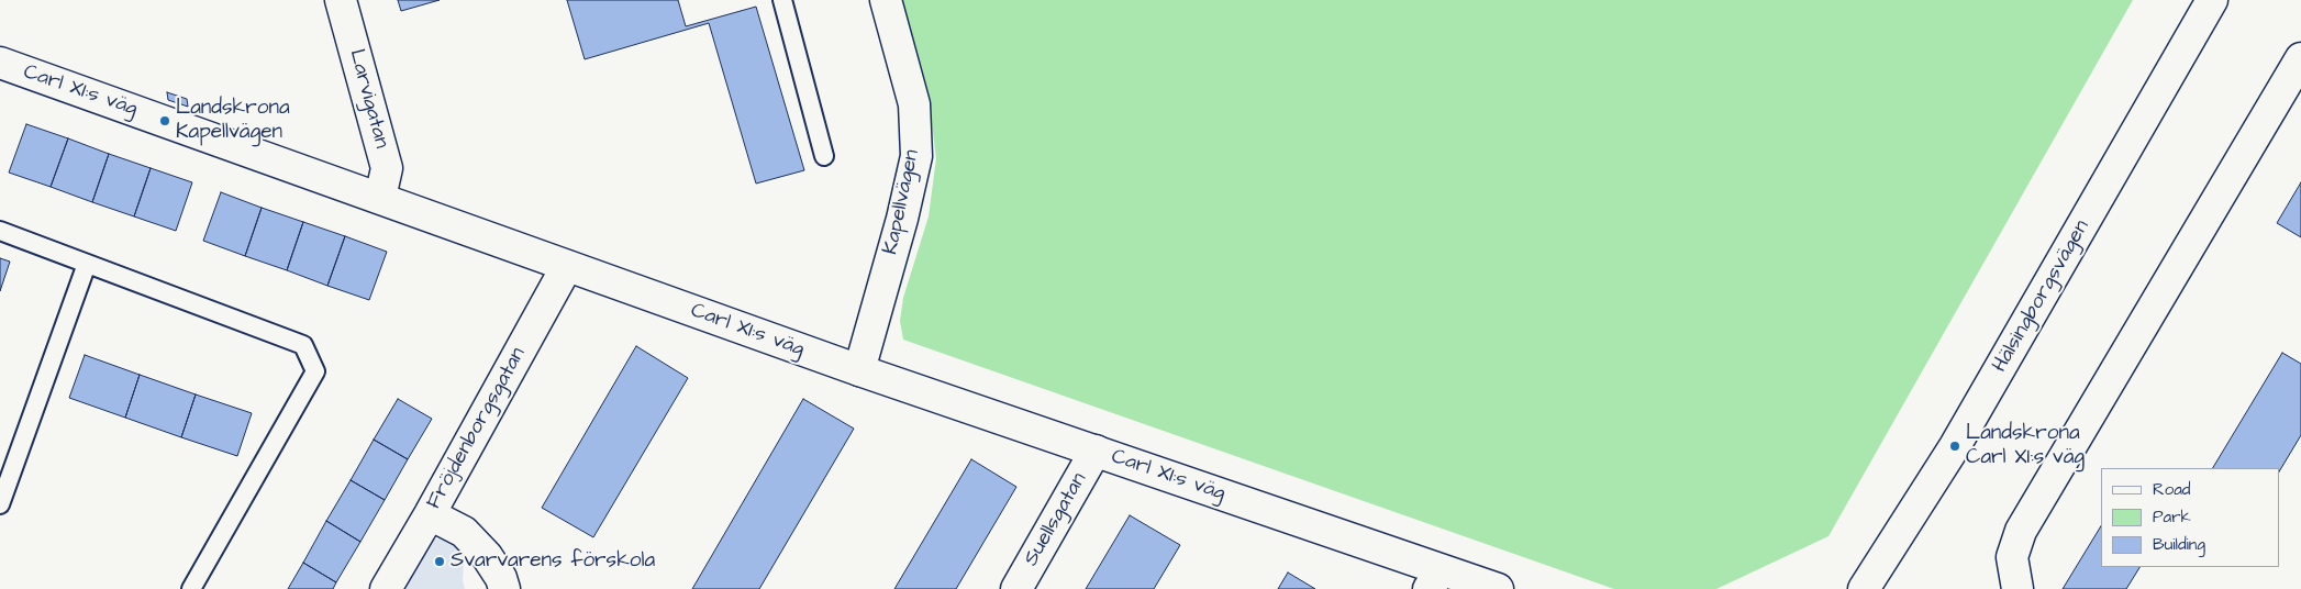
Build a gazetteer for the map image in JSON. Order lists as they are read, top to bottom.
{
  "streets": {
    "street": [
      "Carl XI:s väg",
      "Larvigatan",
      "Kapellvägen",
      "Hälsingborgsvägen",
      "Fröjdenborgsgatan",
      "Suellsgatan"
    ]
  },
  "crossings": [
    ["Carl XI:s väg", "Larvigatan"],
    ["Carl XI:s väg", "Kapellvägen"],
    ["Carl XI:s väg", "Fröjdenborgsgatan"],
    ["Carl XI:s väg", "Suellsgatan"]
  ],
  "places": ["Landskrona Kapellvägen", "Landskrona Carl XI:s väg", "Svarvarens förskola"],
  "legend": ["Road", "Park", "Building"]
}
